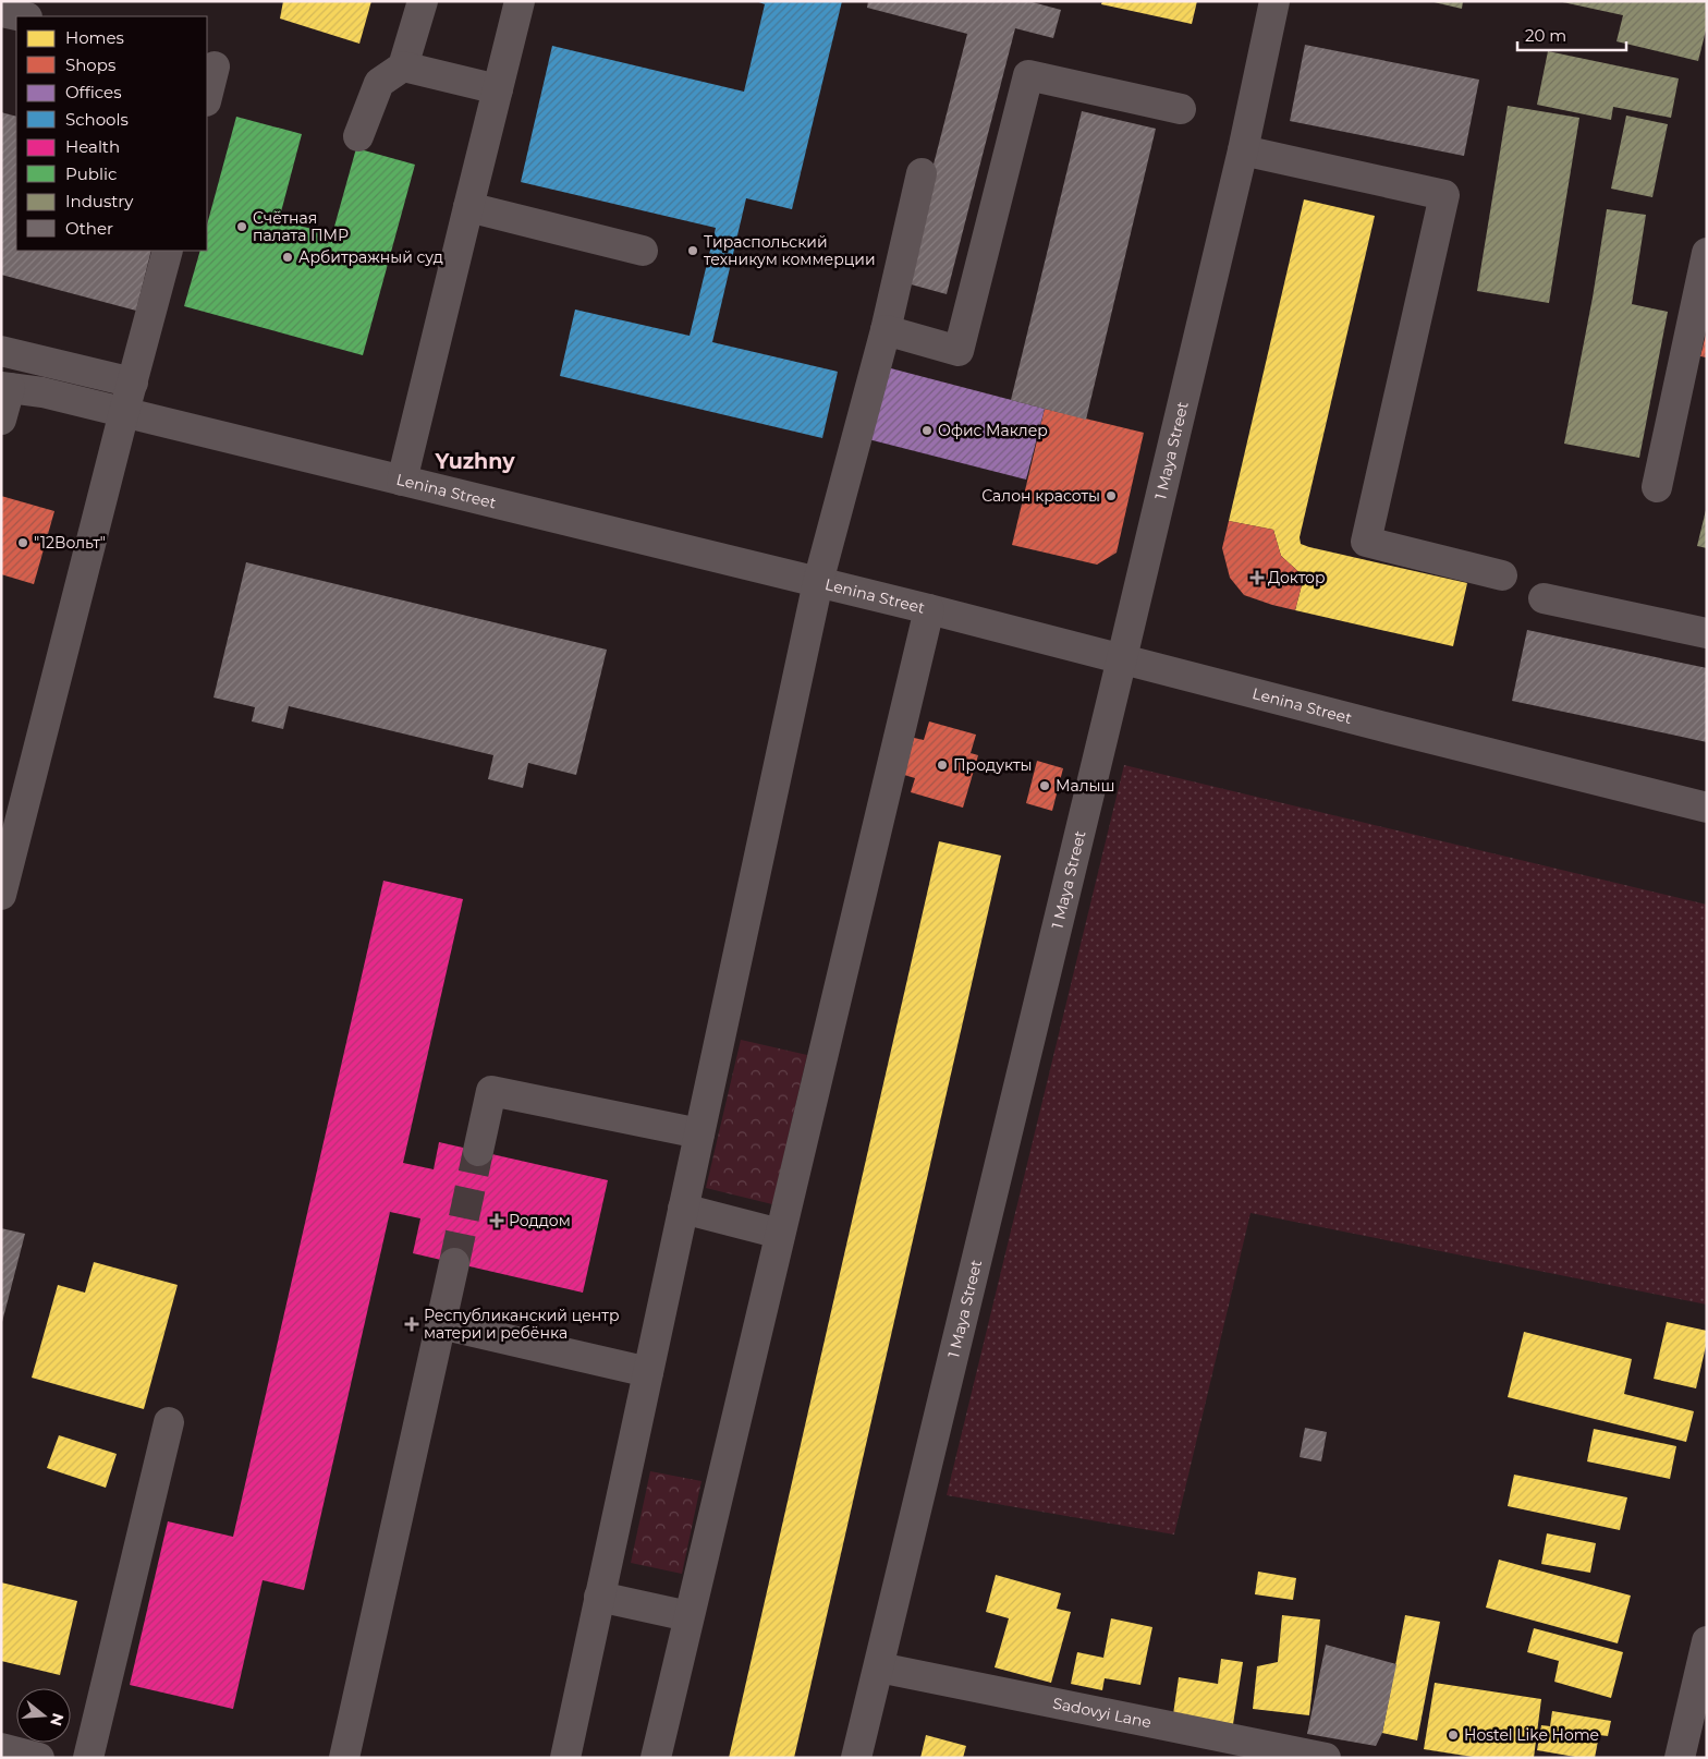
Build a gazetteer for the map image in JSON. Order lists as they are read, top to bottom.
{
  "streets": {
    "street": ["1 Maya Street", "Lenina Street", "Sadovyi Lane"]
  },
  "crossings": [
    ["1 Maya Street", "Lenina Street"],
    ["1 Maya Street", "Sadovyi Lane"]
  ],
  "districts": ["Yuzhny"],
  "places": {
    "other": [
      "Счётная палата ПМР",
      "Тираспольский техникум коммерции",
      "Арбитражный суд",
      "Офис Маклер",
      "Салон красоты",
      "\"12Вольт\"",
      "Продукты",
      "Малыш",
      "Hostel Like Home"
    ],
    "health": ["Доктор", "Роддом", "Республиканский центр матери и ребёнка"]
  },
  "legend": [
    "Homes",
    "Shops",
    "Offices",
    "Schools",
    "Health",
    "Public",
    "Industry",
    "Other"
  ],
  "scale_bar": "20 m",
  "north": "right"
}
